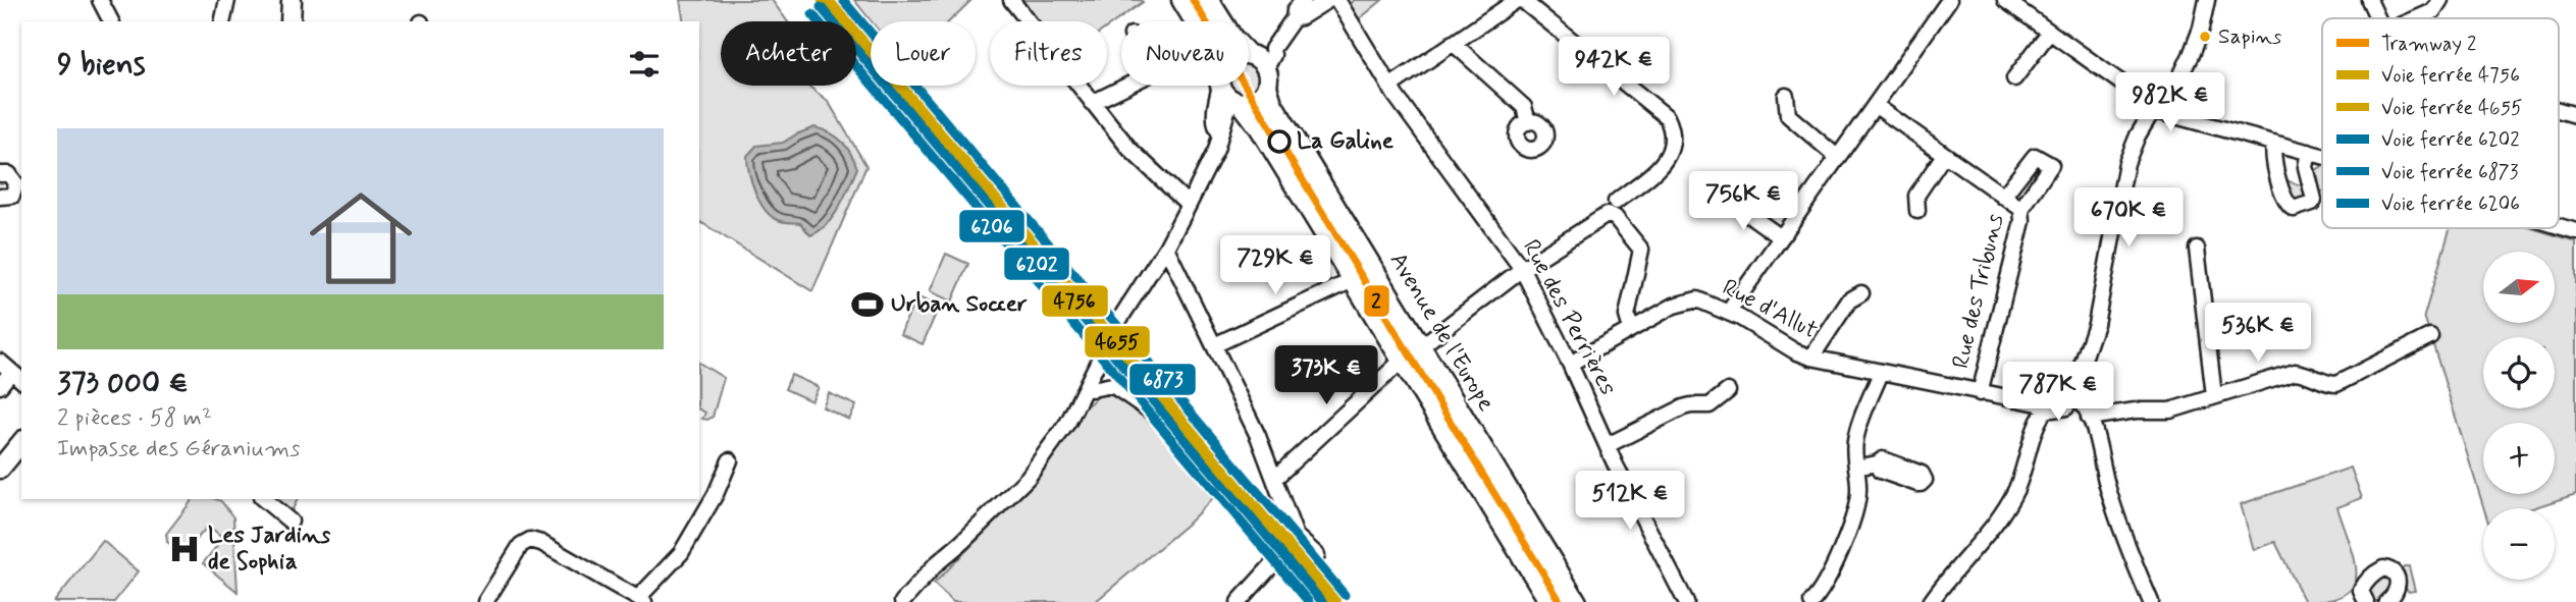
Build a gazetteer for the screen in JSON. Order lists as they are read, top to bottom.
{
  "streets": {
    "main road": ["Avenue de l'Europe"],
    "street": ["Rue des Tribuns", "Rue d'Allut", "Rue des Perrières"]
  },
  "crossings": [
    ["Rue des Tribuns", "Rue d'Allut"],
    ["Rue d'Allut", "Rue des Perrières"]
  ],
  "places": {
    "other": ["Sapins", "La Galine"],
    "sports": ["Urban Soccer"],
    "hospital": ["Les Jardins de Sophia"]
  },
  "lines": [
    "tram line 2",
    "rail line 4756",
    "rail line 4655",
    "rail line 6873",
    "rail line 6202",
    "rail line 6206"
  ],
  "legend": [
    "Tramway 2",
    "Voie ferrée 4756",
    "Voie ferrée 4655",
    "Voie ferrée 6202",
    "Voie ferrée 6873",
    "Voie ferrée 6206"
  ],
  "north": "right",
  "page": {
    "chip": [
      "Acheter",
      "Louer",
      "Filtres",
      "Nouveau"
    ],
    "heading": "9 biens",
    "price": [
      "942K €",
      "982K €",
      "756K €",
      "670K €",
      "729K €",
      "536K €",
      "373K €",
      "787K €",
      "512K €"
    ],
    "list": [
      {
        "name": "373 000 €",
        "note": "2 pièces · 58 m² · Impasse des Géraniums"
      }
    ],
    "map_buttons": ["+", "−"]
  }
}
